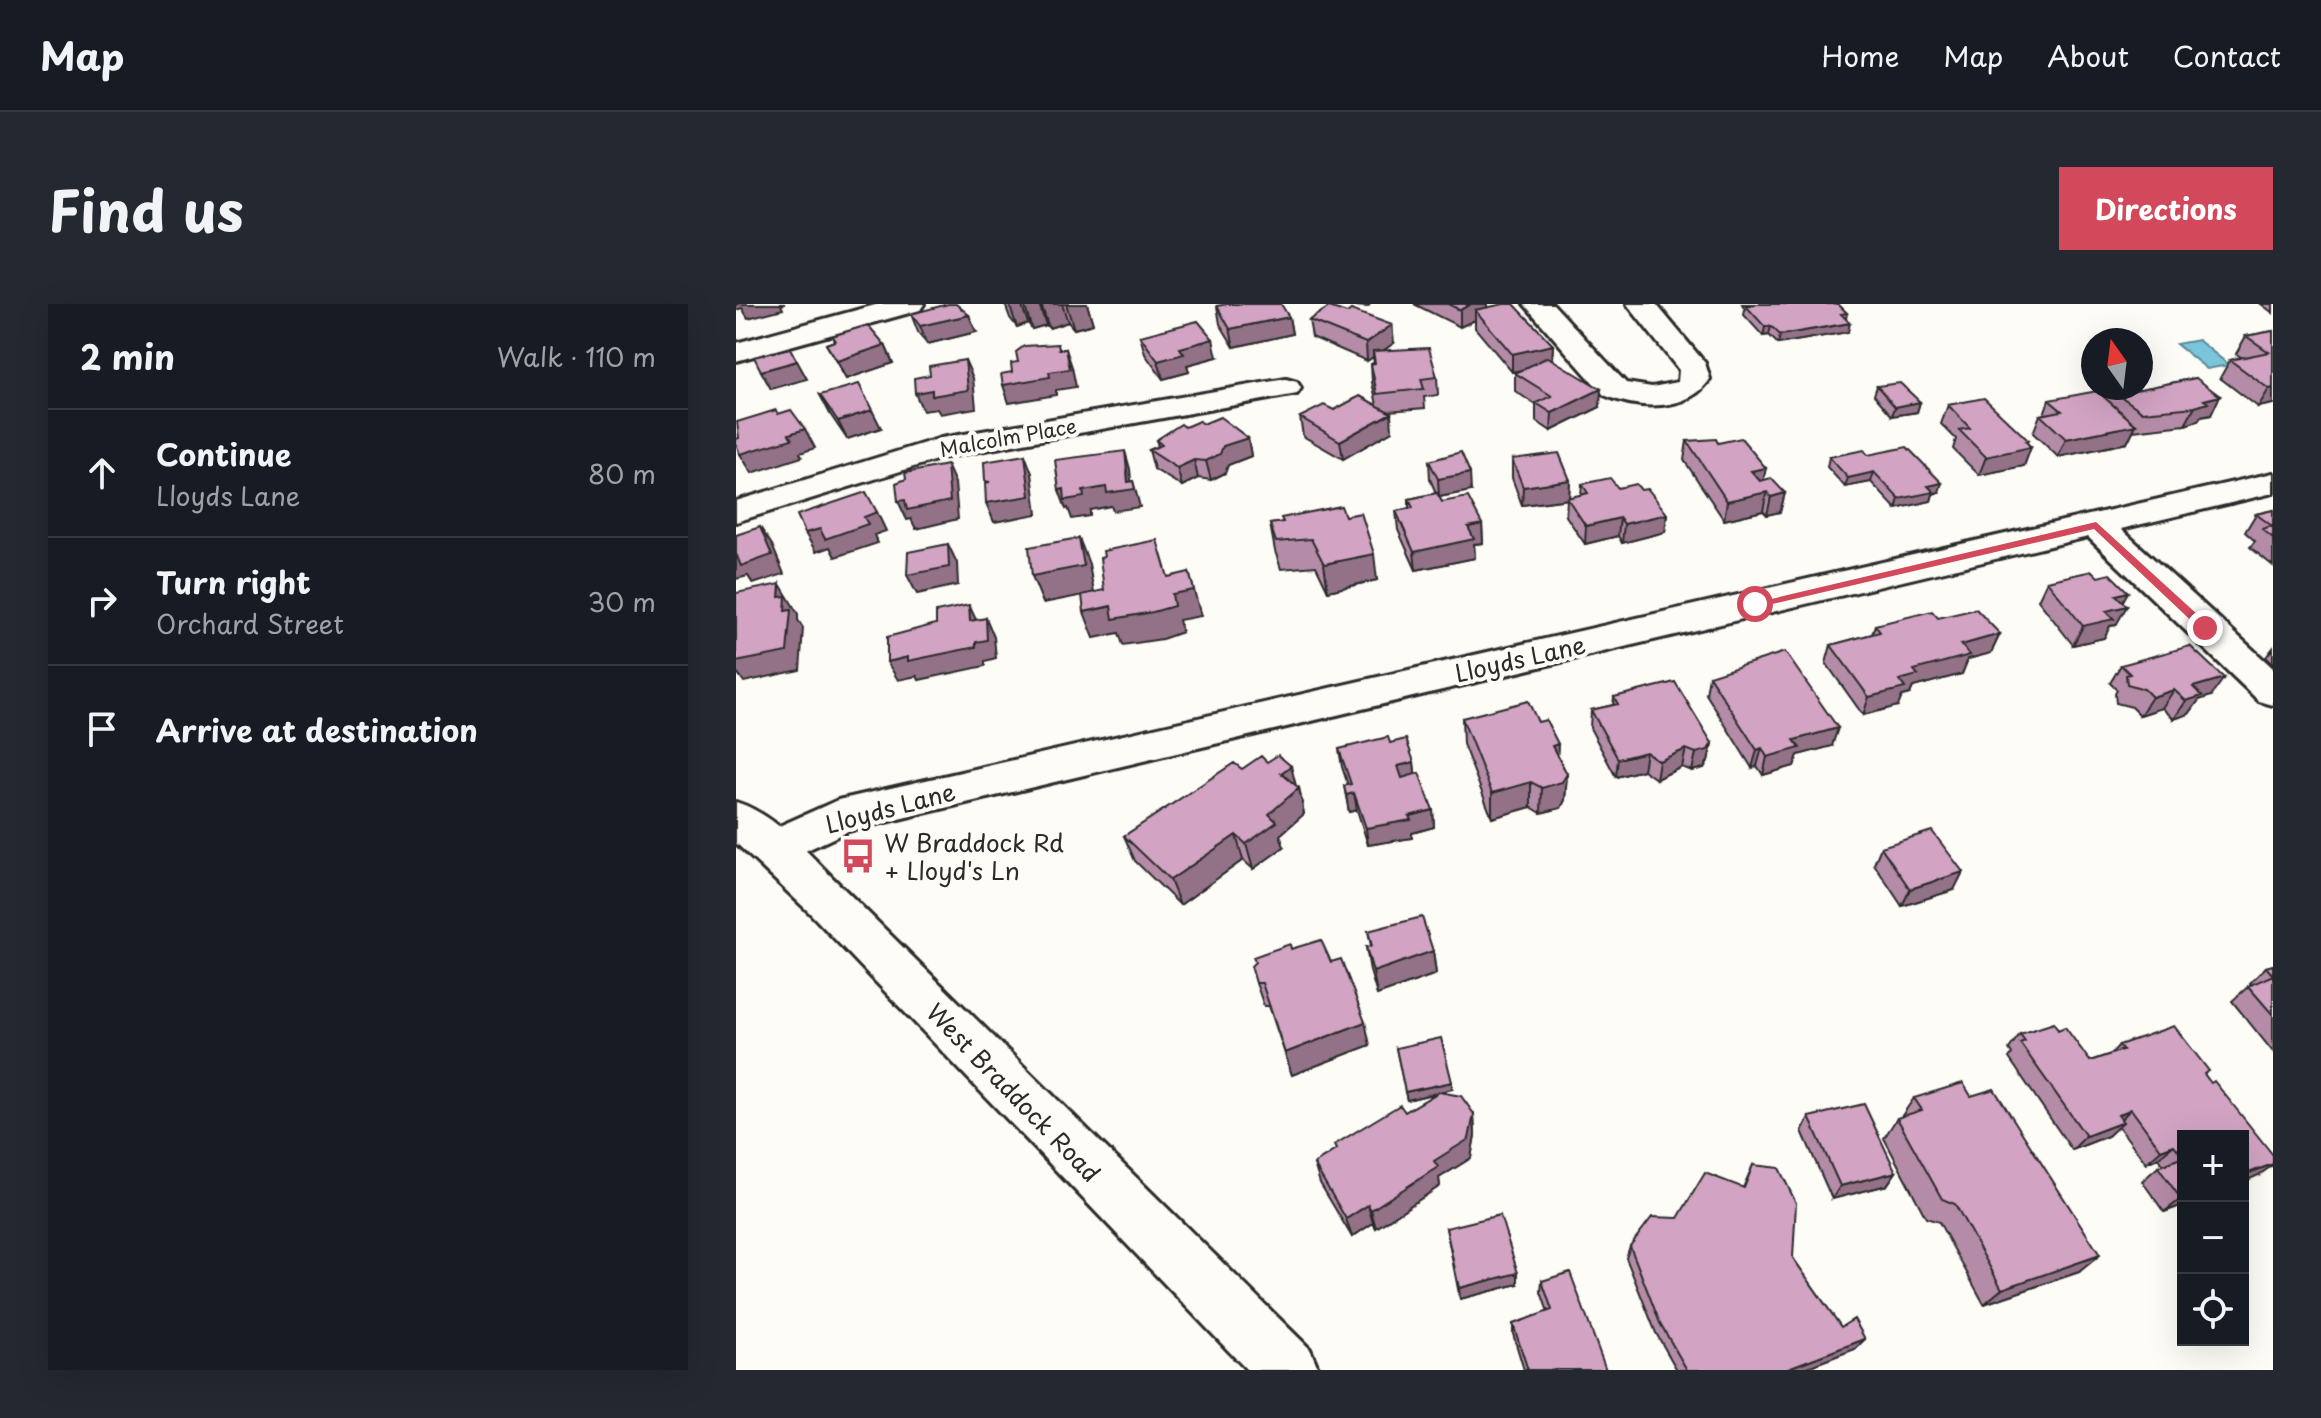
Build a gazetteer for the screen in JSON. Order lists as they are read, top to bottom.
{
  "streets": {
    "street": ["Malcolm Place", "Lloyds Lane", "West Braddock Road"]
  },
  "crossings": [
    ["Lloyds Lane", "West Braddock Road"]
  ],
  "places": {
    "bus stop": ["W Braddock Rd + Lloyd's Ln"]
  },
  "north": "top",
  "page": {
    "header": "Map",
    "nav": [
      "Home",
      "Map",
      "About",
      "Contact"
    ],
    "title": "Find us",
    "buttons": "Directions",
    "heading": ["2 min", "Walk · 110 m"],
    "list": [
      ["Continue", "Lloyds Lane", "80 m"],
      ["Turn right", "Orchard Street", "30 m"],
      "Arrive at destination"
    ],
    "map_buttons": ["+", "−"]
  }
}
